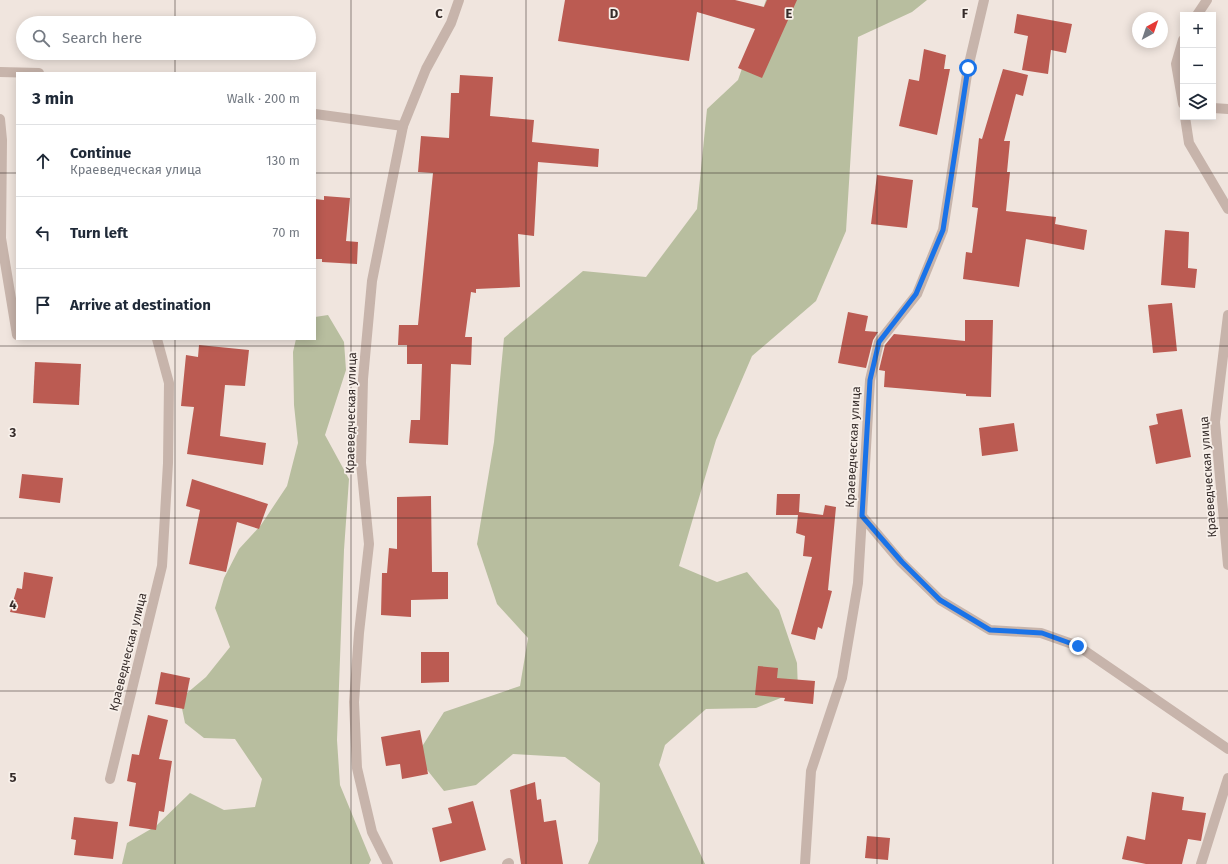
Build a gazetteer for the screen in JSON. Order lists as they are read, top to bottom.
{
  "streets": {
    "street": ["Краеведческая улица"]
  },
  "north": "top right",
  "page": {
    "map_buttons": ["+", "−"],
    "search": "Search here",
    "heading": ["3 min", "Walk · 200 m"],
    "list": [
      ["Continue", "Краеведческая улица", "130 m"],
      ["Turn left", "70 m"],
      "Arrive at destination"
    ]
  },
  "grid": {
    "columns": [
      "C",
      "D",
      "E",
      "F"
    ],
    "rows": ["3", "4", "5"]
  }
}
